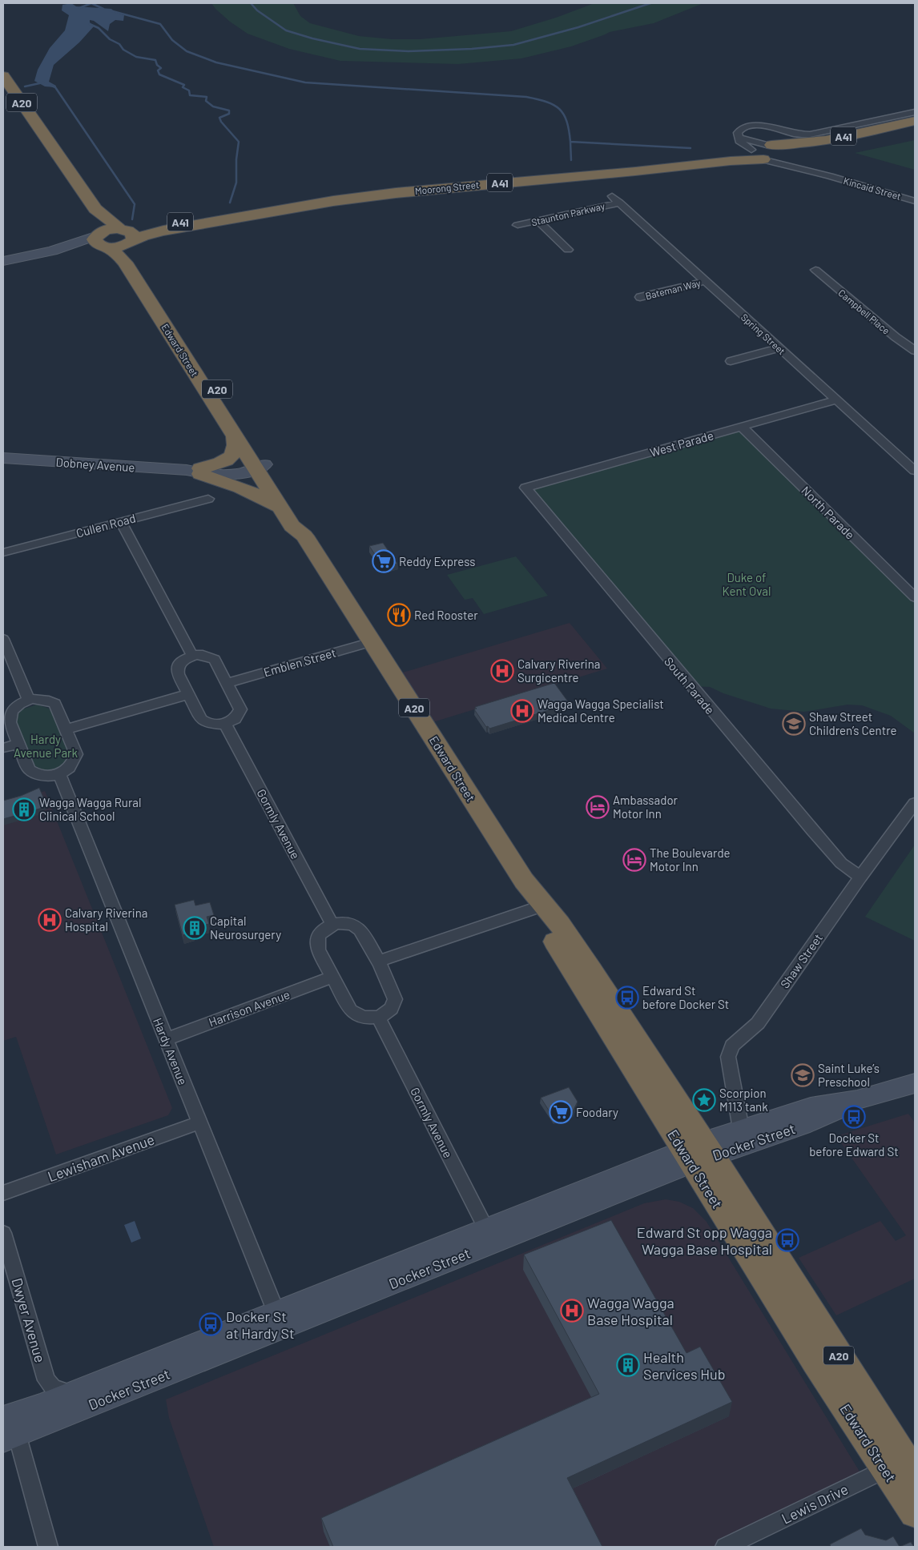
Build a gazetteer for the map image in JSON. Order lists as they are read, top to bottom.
{
  "streets": {
    "highway": [
      "A20",
      "A41",
      "Moorong Street",
      "Edward Street"
    ],
    "main road": ["Dobney Avenue", "Docker Street"],
    "street": [
      "Kincaid Street",
      "Staunton Parkway",
      "Bateman Way",
      "Campbell Place",
      "Spring Street",
      "West Parade",
      "North Parade",
      "Cullen Road",
      "Emblen Street",
      "South Parade",
      "Gormly Avenue",
      "Shaw Street",
      "Harrison Avenue",
      "Hardy Avenue",
      "Lewisham Avenue",
      "Dwyer Avenue",
      "Lewis Drive"
    ]
  },
  "crossings": [
    ["A20", "A41"],
    ["A20", "Moorong Street"],
    ["A20", "Edward Street"],
    ["A41", "Moorong Street"],
    ["A41", "Kincaid Street"],
    ["A41", "Edward Street"],
    ["Moorong Street", "Kincaid Street"],
    ["Moorong Street", "Edward Street"],
    ["Staunton Parkway", "Spring Street"],
    ["Bateman Way", "Spring Street"],
    ["Spring Street", "West Parade"],
    ["Edward Street", "Dobney Avenue"],
    ["Edward Street", "Emblen Street"],
    ["Edward Street", "Docker Street"],
    ["Edward Street", "Lewis Drive"],
    ["West Parade", "North Parade"],
    ["West Parade", "South Parade"],
    ["South Parade", "Shaw Street"],
    ["Gormly Avenue", "Docker Street"],
    ["Shaw Street", "Docker Street"],
    ["Harrison Avenue", "Hardy Avenue"],
    ["Hardy Avenue", "Docker Street"],
    ["Hardy Avenue", "Lewisham Avenue"],
    ["Docker Street", "Dwyer Avenue"]
  ],
  "parks": ["Duke of Kent Oval", "Hardy Avenue Park"],
  "places": {
    "supermarket": ["Reddy Express", "Foodary"],
    "restaurant": ["Red Rooster"],
    "hospital": [
      "Calvary Riverina Surgicentre",
      "Wagga Wagga Specialist Medical Centre",
      "Calvary Riverina Hospital",
      "Wagga Wagga Base Hospital"
    ],
    "school or university": ["Shaw Street Children’s Centre", "Saint Luke’s Preschool"],
    "hotel": ["Ambassador Motor Inn", "The Boulevarde Motor Inn"],
    "building": ["Wagga Wagga Rural Clinical School", "Capital Neurosurgery", "Health Services Hub"],
    "bus stop": [
      "Edward St before Docker St",
      "Docker St before Edward St",
      "Edward St opp Wagga Wagga Base Hospital",
      "Docker St at Hardy St"
    ],
    "place": ["Scorpion M113 tank"]
  }
}
